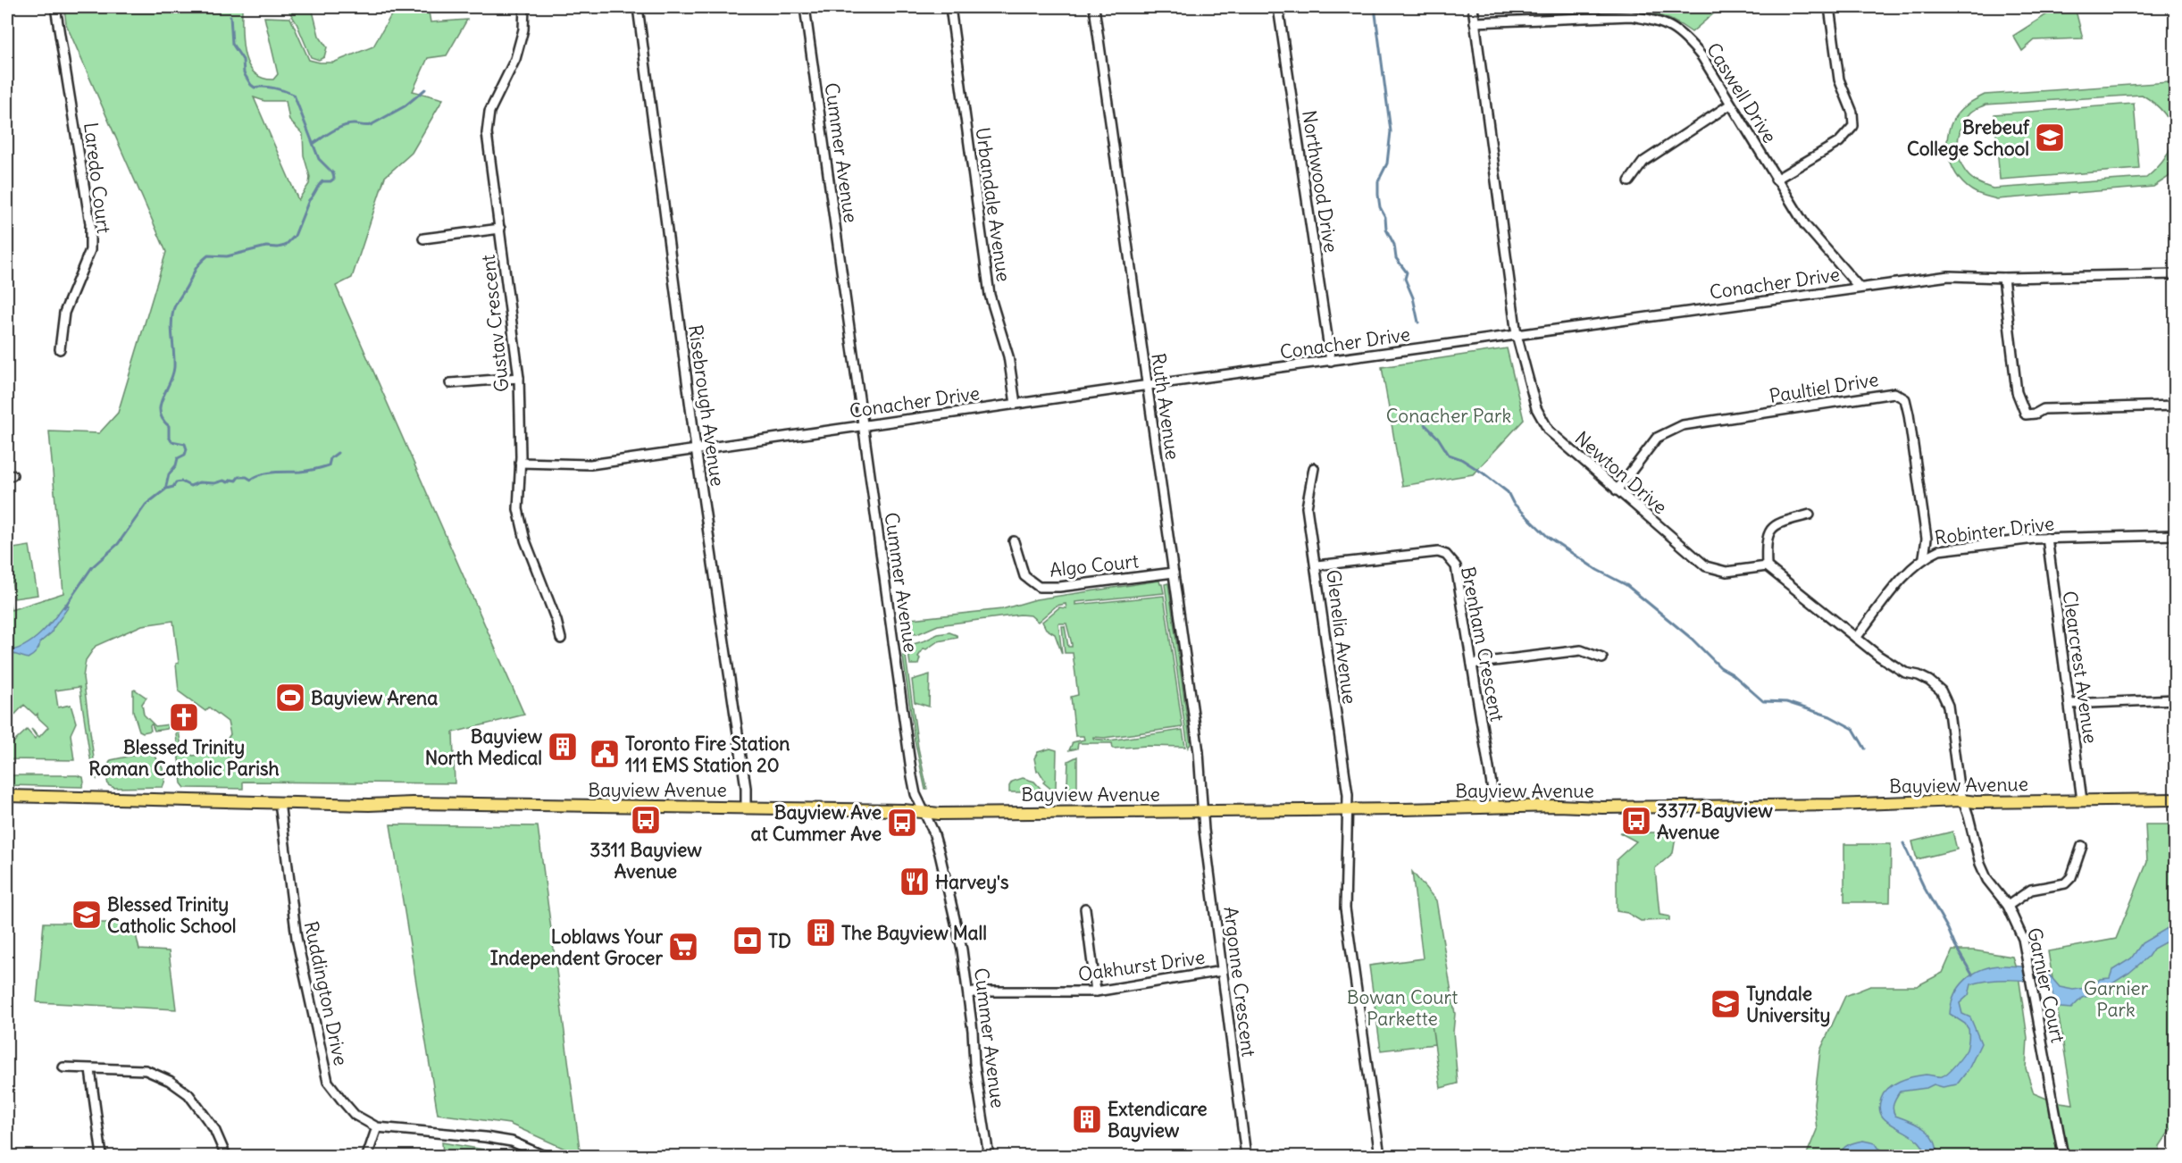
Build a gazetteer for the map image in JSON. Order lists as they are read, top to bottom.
{
  "streets": {
    "main road": ["Bayview Avenue"],
    "street": [
      "Caswell Drive",
      "Cummer Avenue",
      "Laredo Court",
      "Northwood Drive",
      "Urbandale Avenue",
      "Conacher Drive",
      "Gustav Crescent",
      "Paultiel Drive",
      "Risebrough Avenue",
      "Ruth Avenue",
      "Newton Drive",
      "Robinter Drive",
      "Algo Court",
      "Glenelia Avenue",
      "Brenham Crescent",
      "Clearcrest Avenue",
      "Oakhurst Drive",
      "Argonne Crescent",
      "Garnier Court",
      "Ruddington Drive"
    ]
  },
  "crossings": [
    ["Caswell Drive", "Conacher Drive"],
    ["Caswell Drive", "Newton Drive"],
    ["Cummer Avenue", "Conacher Drive"],
    ["Cummer Avenue", "Bayview Avenue"],
    ["Cummer Avenue", "Oakhurst Drive"],
    ["Northwood Drive", "Conacher Drive"],
    ["Urbandale Avenue", "Conacher Drive"],
    ["Conacher Drive", "Gustav Crescent"],
    ["Conacher Drive", "Risebrough Avenue"],
    ["Conacher Drive", "Ruth Avenue"],
    ["Conacher Drive", "Newton Drive"],
    ["Paultiel Drive", "Newton Drive"],
    ["Paultiel Drive", "Robinter Drive"],
    ["Risebrough Avenue", "Bayview Avenue"],
    ["Ruth Avenue", "Algo Court"],
    ["Ruth Avenue", "Bayview Avenue"],
    ["Ruth Avenue", "Argonne Crescent"],
    ["Robinter Drive", "Clearcrest Avenue"],
    ["Glenelia Avenue", "Brenham Crescent"],
    ["Glenelia Avenue", "Bayview Avenue"],
    ["Brenham Crescent", "Bayview Avenue"],
    ["Clearcrest Avenue", "Bayview Avenue"],
    ["Bayview Avenue", "Argonne Crescent"],
    ["Bayview Avenue", "Garnier Court"],
    ["Bayview Avenue", "Ruddington Drive"],
    ["Oakhurst Drive", "Argonne Crescent"]
  ],
  "parks": ["Conacher Park", "Garnier Park", "Bowan Court Parkette"],
  "places": {
    "school or university": ["Brebeuf College School", "Blessed Trinity Catholic School", "Tyndale University"],
    "sports": ["Bayview Arena"],
    "church": ["Blessed Trinity Roman Catholic Parish"],
    "building": ["Bayview North Medical", "The Bayview Mall", "Extendicare Bayview"],
    "public building": ["Toronto Fire Station 111 EMS Station 20"],
    "bus stop": ["3311 Bayview Avenue", "3377 Bayview Avenue", "Bayview Ave at Cummer Ave"],
    "restaurant": ["Harvey's"],
    "bank": ["TD"],
    "supermarket": ["Loblaws Your Independent Grocer"]
  }
}
